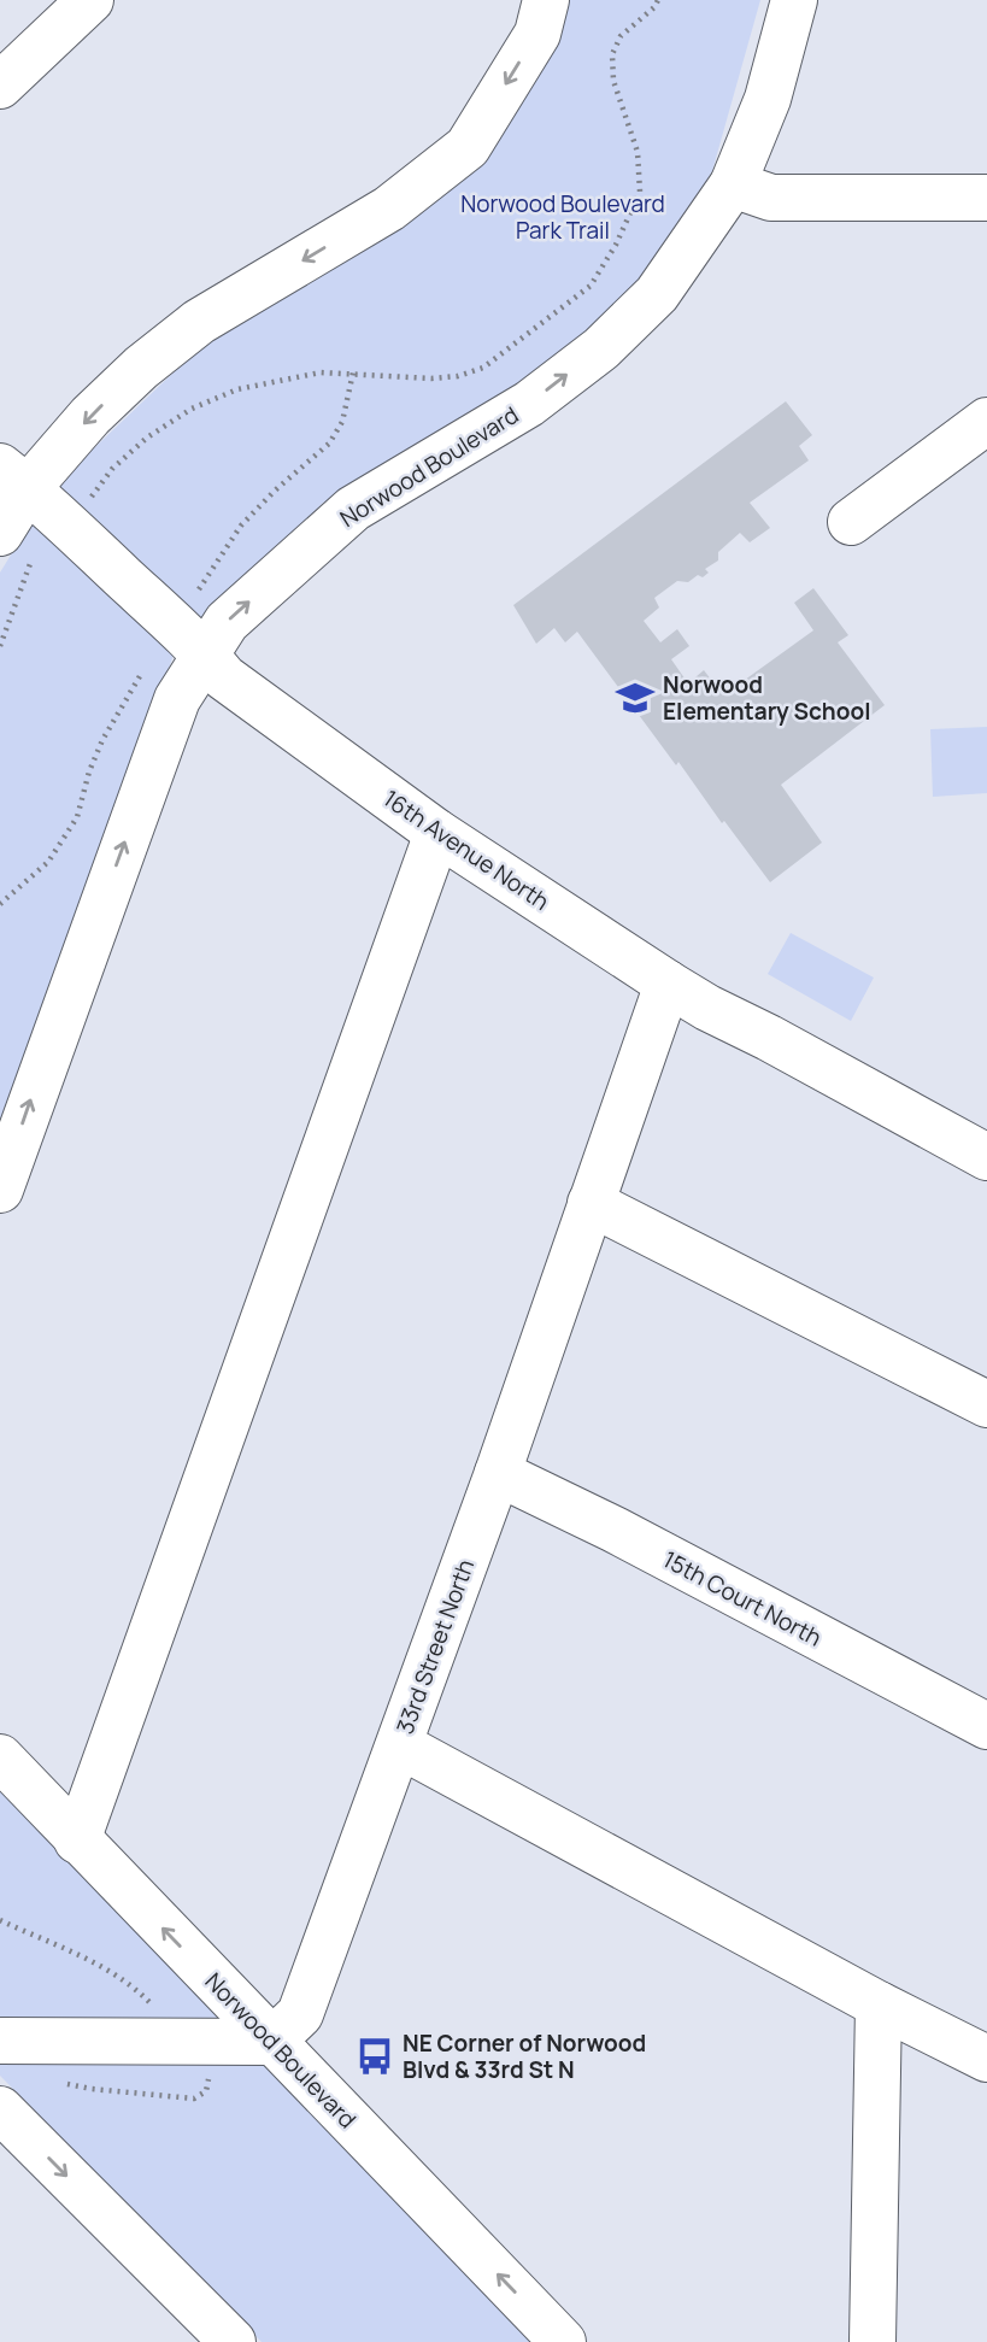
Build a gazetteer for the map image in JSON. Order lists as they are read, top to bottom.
{
  "streets": {
    "street": [
      "Norwood Boulevard",
      "16th Avenue North",
      "15th Court North",
      "33rd Street North"
    ]
  },
  "crossings": [
    ["Norwood Boulevard", "16th Avenue North"],
    ["Norwood Boulevard", "33rd Street North"],
    ["16th Avenue North", "33rd Street North"],
    ["15th Court North", "33rd Street North"]
  ],
  "parks": ["Norwood Boulevard Park Trail"],
  "places": {
    "school or university": ["Norwood Elementary School"],
    "bus stop": ["NE Corner of Norwood Blvd & 33rd St N"]
  }
}
